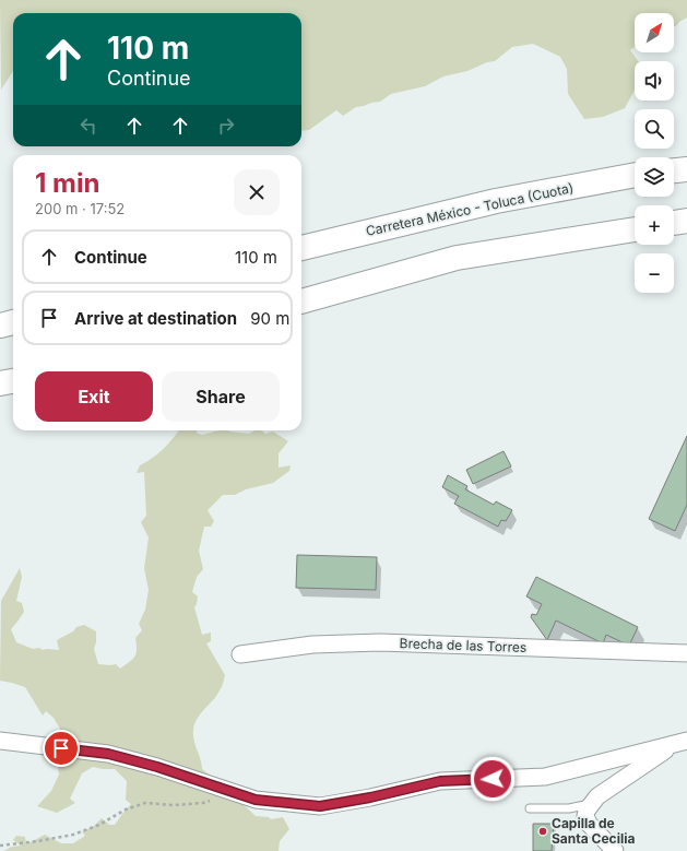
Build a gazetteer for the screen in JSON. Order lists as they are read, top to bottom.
{
  "streets": {
    "highway": ["Carretera México - Toluca (Cuota)"],
    "street": ["Brecha de las Torres"]
  },
  "places": ["Capilla de Santa Cecilia"],
  "north": "top right",
  "page": {
    "map_buttons": ["+", "−"],
    "turn": ["110 m", "Continue"],
    "heading": ["1 min", "200 m · 17:52"],
    "list": [
      {
        "name": "Continue",
        "value": "110 m"
      },
      {
        "name": "Arrive at destination",
        "value": "90 m"
      }
    ],
    "buttons": ["Exit", "Share"]
  }
}
